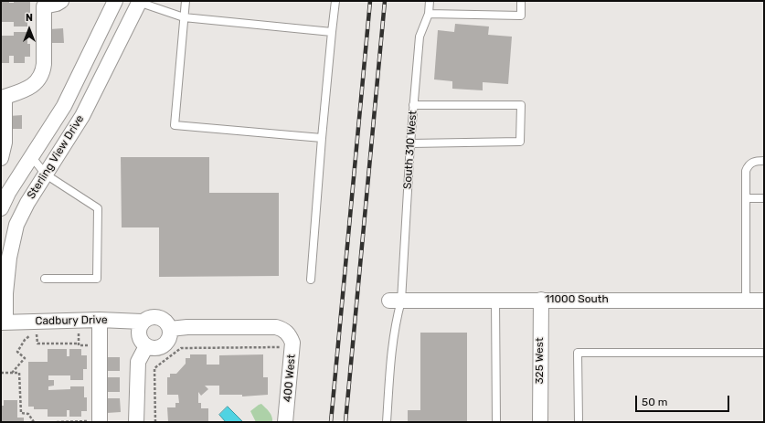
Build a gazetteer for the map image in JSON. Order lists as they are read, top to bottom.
{
  "streets": {
    "street": [
      "Sterling View Drive",
      "11000 South",
      "Cadbury Drive",
      "325 West",
      "400 West"
    ],
    "lane": ["South 310 West"]
  },
  "crossings": [
    ["South 310 West", "11000 South"],
    ["Sterling View Drive", "Cadbury Drive"],
    ["11000 South", "325 West"]
  ],
  "scale_bar": "50 m",
  "north": "top"
}
